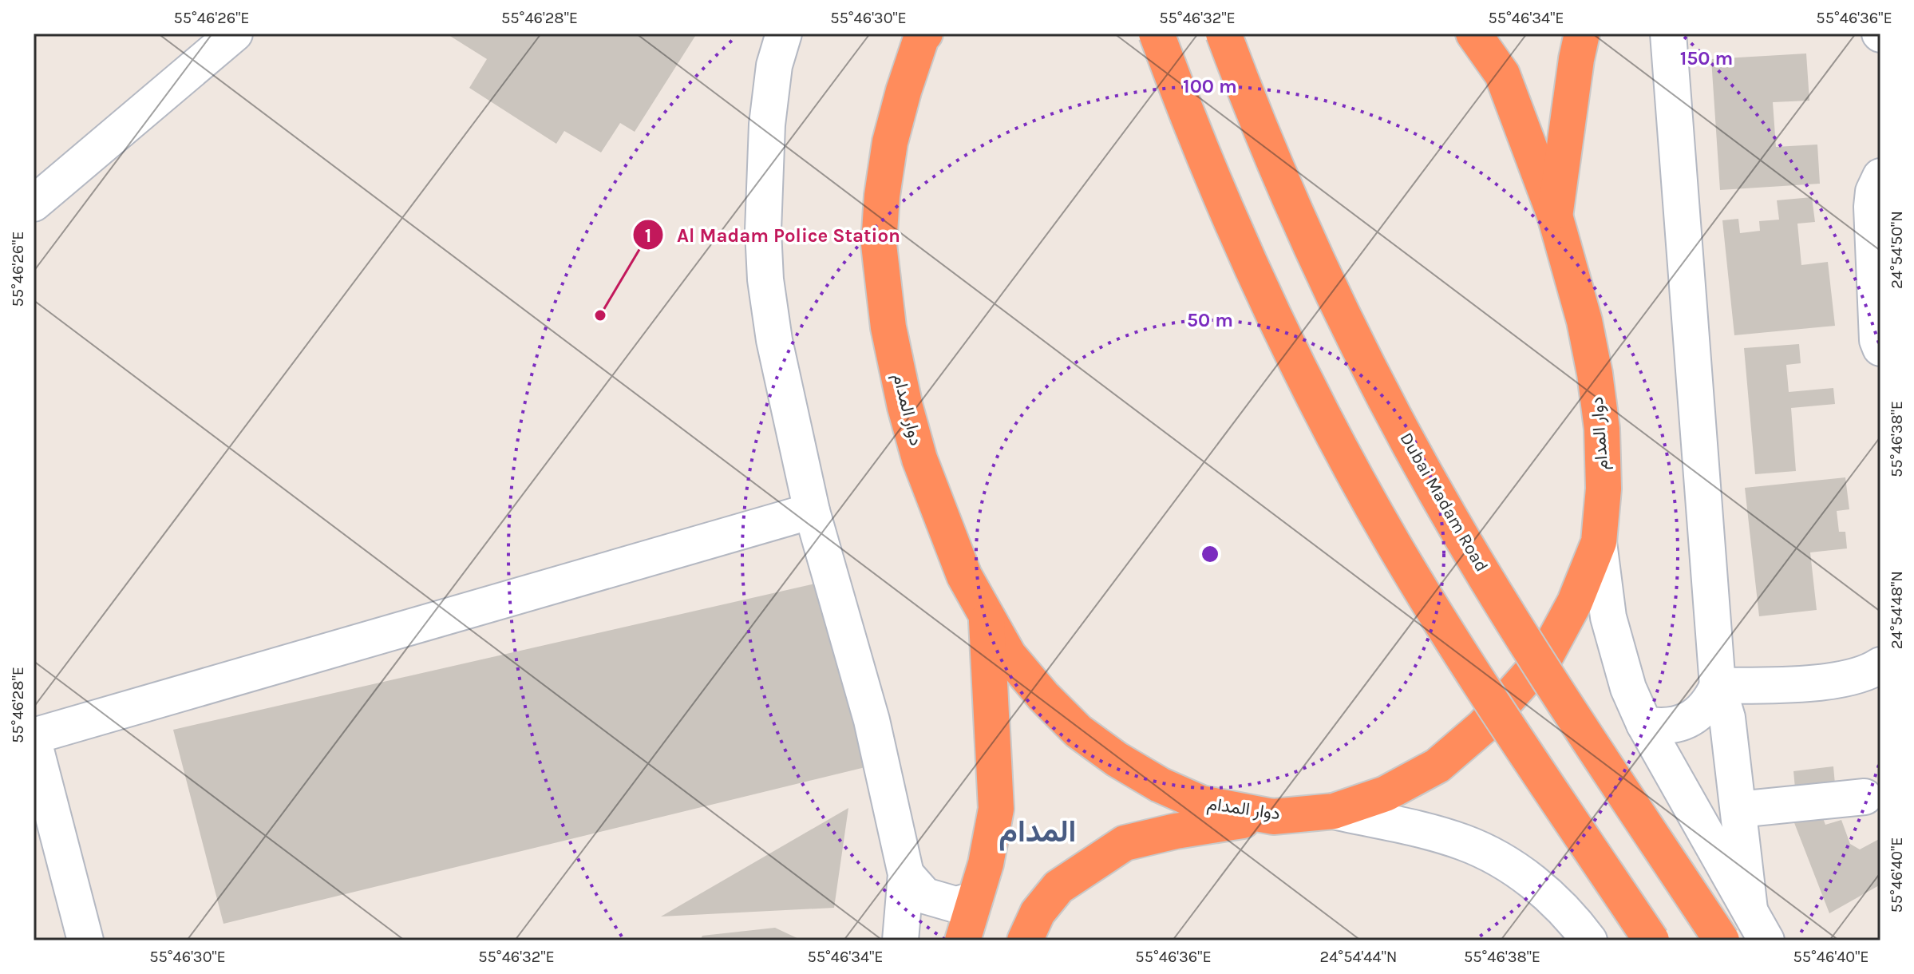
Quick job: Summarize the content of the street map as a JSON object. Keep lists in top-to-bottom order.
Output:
{
  "streets": {
    "highway": ["دوار المدام", "Dubai Madam Road"]
  },
  "districts": ["المدام"],
  "places": ["Al Madam Police Station"],
  "coordinates": [
    "55°46'26\"E",
    "55°46'28\"E",
    "55°46'30\"E",
    "55°46'32\"E",
    "55°46'34\"E",
    "55°46'36\"E",
    "24°54'50\"N",
    "55°46'38\"E",
    "24°54'48\"N",
    "55°46'40\"E",
    "24°54'44\"N"
  ],
  "rings": ["150 m", "100 m", "50 m"]
}
